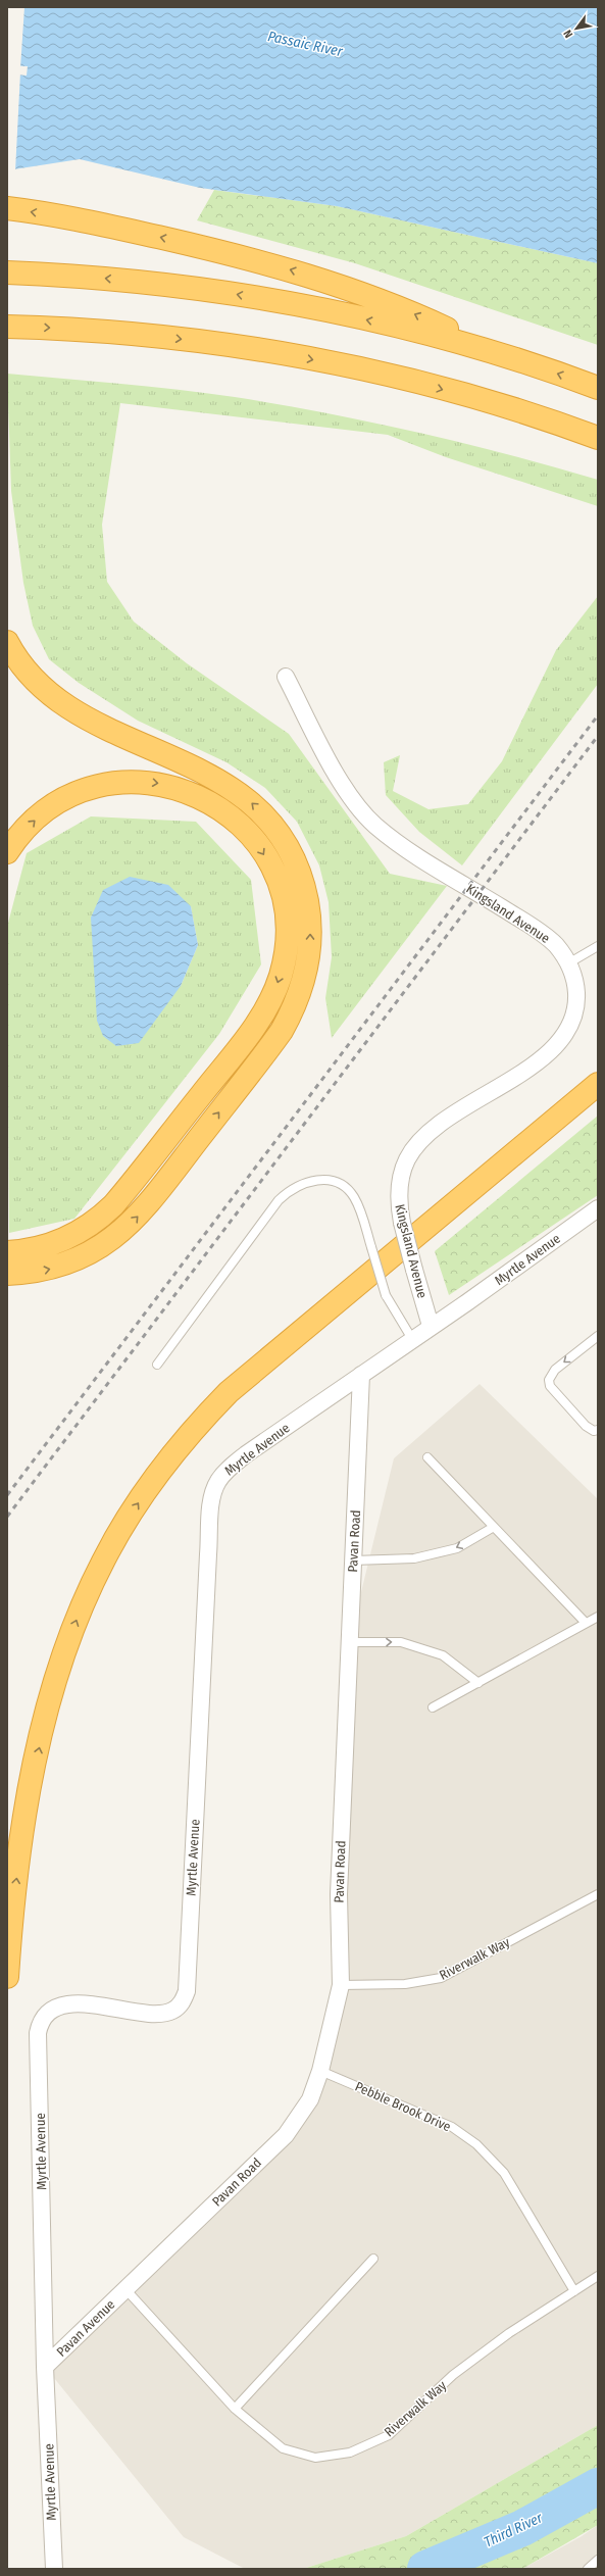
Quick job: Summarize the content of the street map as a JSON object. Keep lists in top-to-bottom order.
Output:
{
  "streets": {
    "street": [
      "Kingsland Avenue",
      "Myrtle Avenue",
      "Pavan Road",
      "Pavan Avenue"
    ],
    "lane": ["Riverwalk Way", "Pebble Brook Drive"]
  },
  "crossings": [
    ["Kingsland Avenue", "Myrtle Avenue"],
    ["Myrtle Avenue", "Pavan Road"],
    ["Myrtle Avenue", "Pavan Avenue"],
    ["Pavan Road", "Riverwalk Way"],
    ["Pavan Road", "Pebble Brook Drive"],
    ["Pavan Road", "Pavan Avenue"],
    ["Riverwalk Way", "Pebble Brook Drive"],
    ["Riverwalk Way", "Pavan Avenue"]
  ],
  "water": ["Passaic River", "Third River"],
  "north": "bottom left"
}
